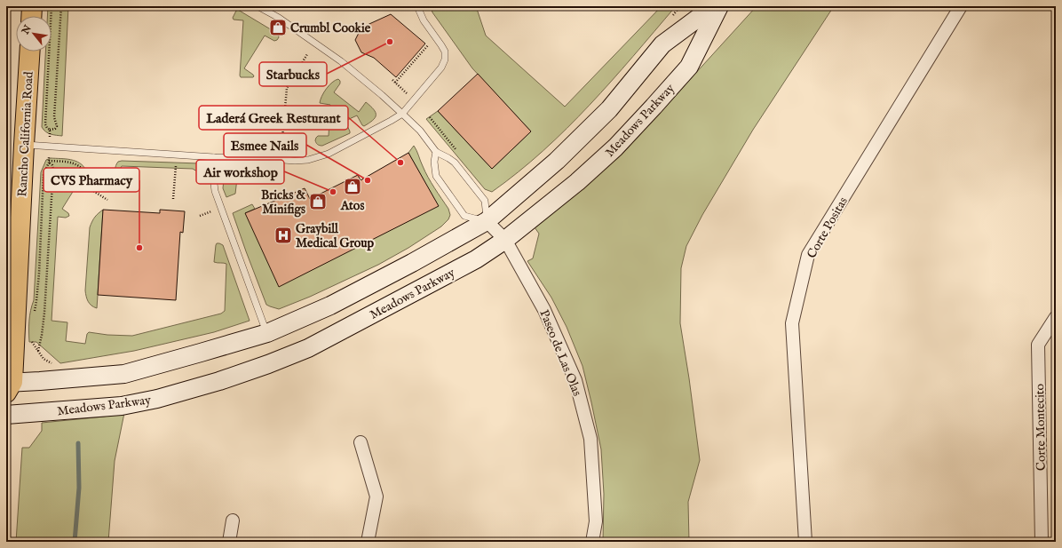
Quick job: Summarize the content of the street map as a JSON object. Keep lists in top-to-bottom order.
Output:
{
  "streets": {
    "main road": ["Meadows Parkway", "Rancho California Road"],
    "street": ["Corte Positas", "Paseo de Las Olas", "Corte Montecito"]
  },
  "crossings": [
    ["Meadows Parkway", "Paseo de Las Olas"]
  ],
  "places": {
    "shop": ["Crumbl Cookie", "Atos", "Bricks & Minifigs"],
    "other": [
      "Starbucks",
      "Laderá Greek Resturant",
      "Esmee Nails",
      "Air workshop",
      "CVS Pharmacy"
    ],
    "hospital": ["Graybill Medical Group"]
  },
  "north": "top left"
}
